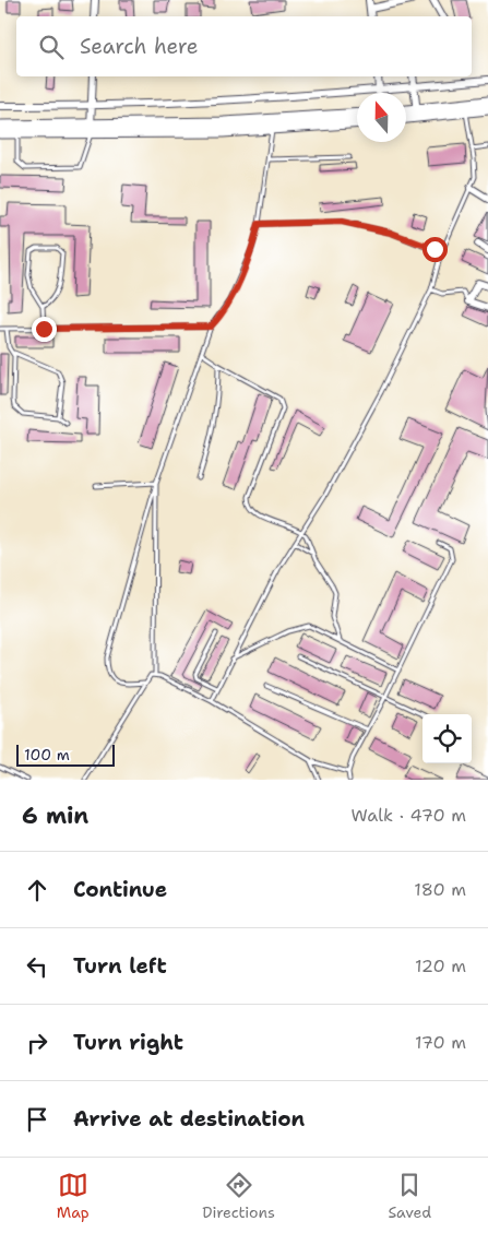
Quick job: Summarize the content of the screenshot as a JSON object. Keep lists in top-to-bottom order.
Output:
{
  "scale_bar": "100 m",
  "north": "top",
  "page": {
    "search": "Search here",
    "scale": "100 m",
    "heading": ["6 min", "Walk · 470 m"],
    "list": [
      ["Continue", "180 m"],
      ["Turn left", "120 m"],
      ["Turn right", "170 m"],
      "Arrive at destination"
    ],
    "nav": ["Map", "Directions", "Saved"]
  }
}
